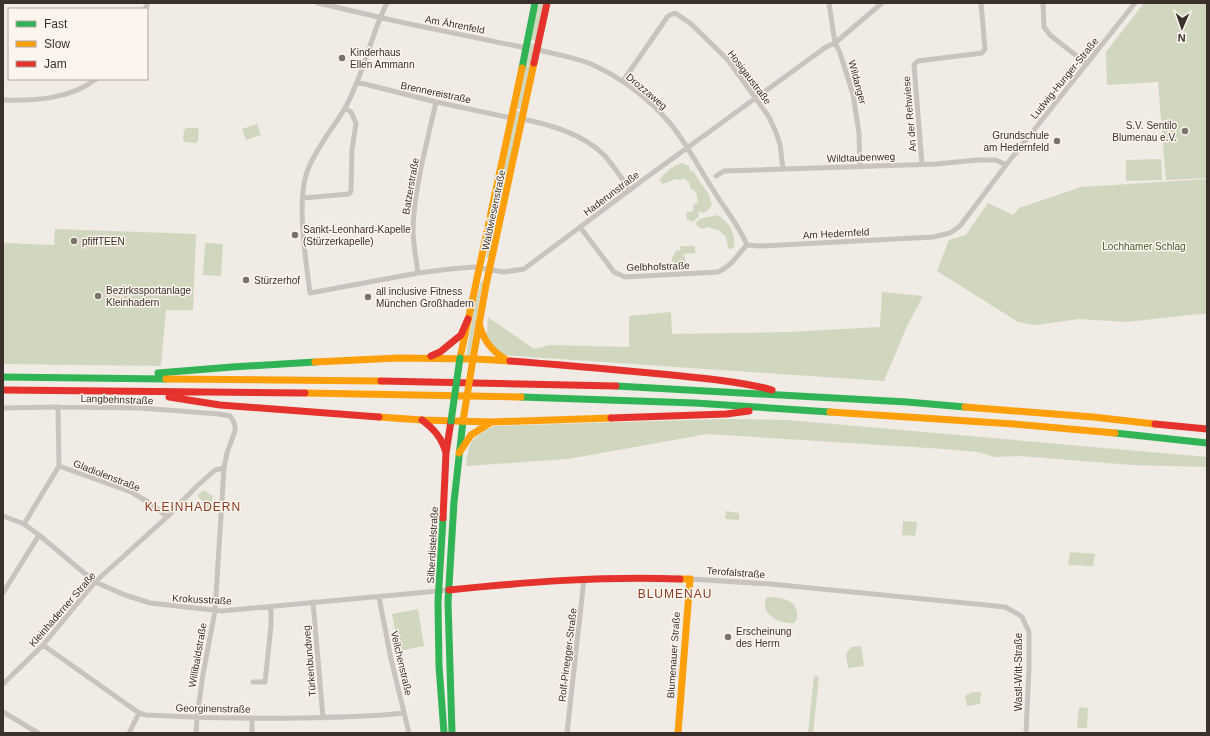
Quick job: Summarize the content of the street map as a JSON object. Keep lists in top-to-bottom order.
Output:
{
  "streets": {
    "main road": [
      "Waldwiesenstraße",
      "Silberdistelstraße",
      "Terofalstraße",
      "Blumenauer Straße"
    ],
    "street": [
      "Am Ährenfeld",
      "Hosigaustraße",
      "Ludwig-Hunger-Straße",
      "Wildanger",
      "Drozzaweg",
      "Brennereistraße",
      "An der Rehwiese",
      "Wildtaubenweg",
      "Batzerstraße",
      "Haderunstraße",
      "Am Hedernfeld",
      "Gelbhofstraße",
      "Langbehnstraße",
      "Gladiolenstraße",
      "Krokusstraße",
      "Kleinhaderner Straße",
      "Willibaldstraße",
      "Rolf-Pinegger-Straße",
      "Türkenbundweg",
      "Veilchenstraße",
      "Wastl-Witt-Straße",
      "Georginenstraße"
    ]
  },
  "crossings": [
    ["Am Ährenfeld", "Waldwiesenstraße"],
    ["Hosigaustraße", "Drozzaweg"],
    ["Hosigaustraße", "Wildtaubenweg"],
    ["Hosigaustraße", "Haderunstraße"],
    ["Ludwig-Hunger-Straße", "Wildtaubenweg"],
    ["Ludwig-Hunger-Straße", "Am Hedernfeld"],
    ["Wildanger", "Wildtaubenweg"],
    ["Wildanger", "Haderunstraße"],
    ["Drozzaweg", "Haderunstraße"],
    ["Drozzaweg", "Waldwiesenstraße"],
    ["Brennereistraße", "Batzerstraße"],
    ["Brennereistraße", "Waldwiesenstraße"],
    ["An der Rehwiese", "Wildtaubenweg"],
    ["Wildtaubenweg", "Am Hedernfeld"],
    ["Batzerstraße", "Haderunstraße"],
    ["Haderunstraße", "Waldwiesenstraße"],
    ["Haderunstraße", "Gelbhofstraße"],
    ["Waldwiesenstraße", "Silberdistelstraße"],
    ["Am Hedernfeld", "Gelbhofstraße"],
    ["Langbehnstraße", "Willibaldstraße"],
    ["Gladiolenstraße", "Kleinhaderner Straße"],
    ["Silberdistelstraße", "Terofalstraße"],
    ["Silberdistelstraße", "Krokusstraße"],
    ["Terofalstraße", "Krokusstraße"],
    ["Terofalstraße", "Rolf-Pinegger-Straße"],
    ["Terofalstraße", "Blumenauer Straße"],
    ["Terofalstraße", "Wastl-Witt-Straße"],
    ["Krokusstraße", "Kleinhaderner Straße"],
    ["Krokusstraße", "Willibaldstraße"],
    ["Krokusstraße", "Türkenbundweg"],
    ["Krokusstraße", "Veilchenstraße"],
    ["Kleinhaderner Straße", "Willibaldstraße"],
    ["Kleinhaderner Straße", "Georginenstraße"],
    ["Willibaldstraße", "Georginenstraße"],
    ["Türkenbundweg", "Georginenstraße"],
    ["Veilchenstraße", "Georginenstraße"]
  ],
  "districts": ["KLEINHADERN", "BLUMENAU"],
  "parks": ["Lochhamer Schlag"],
  "places": [
    "Kinderhaus Ellen Ammann",
    "S.V. Sentilo Blumenau e.V.",
    "Grundschule am Hedernfeld",
    "Sankt-Leonhard-Kapelle (Stürzerkapelle)",
    "pfiffTEEN",
    "Stürzerhof",
    "Bezirkssportanlage Kleinhadern",
    "all inclusive Fitness München Großhadern",
    "Erscheinung des Herrn"
  ],
  "legend": ["Fast", "Slow", "Jam"],
  "north": "bottom"
}
